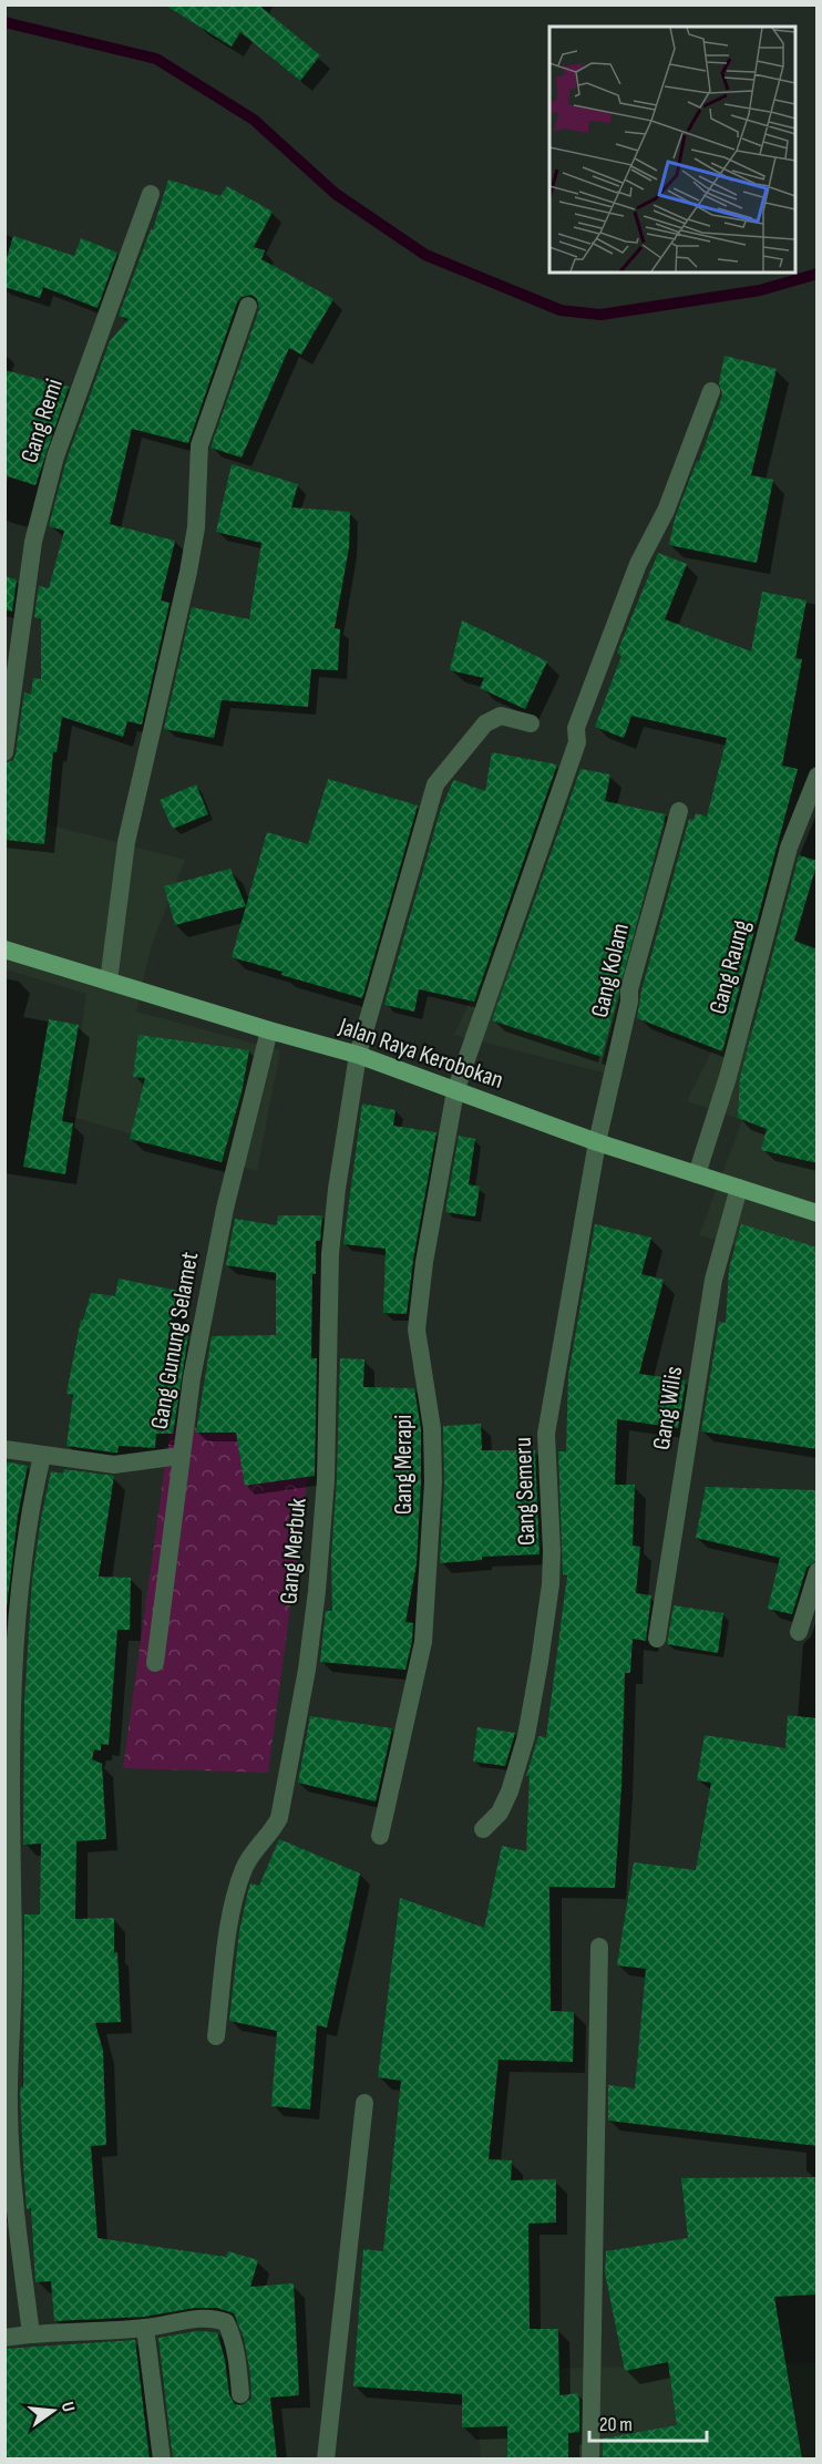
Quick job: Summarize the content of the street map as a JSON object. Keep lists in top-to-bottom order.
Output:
{
  "streets": {
    "main road": ["Jalan Raya Kerobokan"],
    "street": [
      "Gang Remi",
      "Gang Raung",
      "Gang Kolam",
      "Gang Gunung Selamet",
      "Gang Wilis",
      "Gang Merapi",
      "Gang Semeru",
      "Gang Merbuk"
    ]
  },
  "crossings": [
    ["Gang Raung", "Jalan Raya Kerobokan"],
    ["Gang Kolam", "Jalan Raya Kerobokan"],
    ["Gang Kolam", "Gang Semeru"],
    ["Jalan Raya Kerobokan", "Gang Gunung Selamet"],
    ["Jalan Raya Kerobokan", "Gang Wilis"],
    ["Jalan Raya Kerobokan", "Gang Merapi"],
    ["Jalan Raya Kerobokan", "Gang Semeru"],
    ["Jalan Raya Kerobokan", "Gang Merbuk"]
  ],
  "scale_bar": "20 m",
  "north": "right"
}
